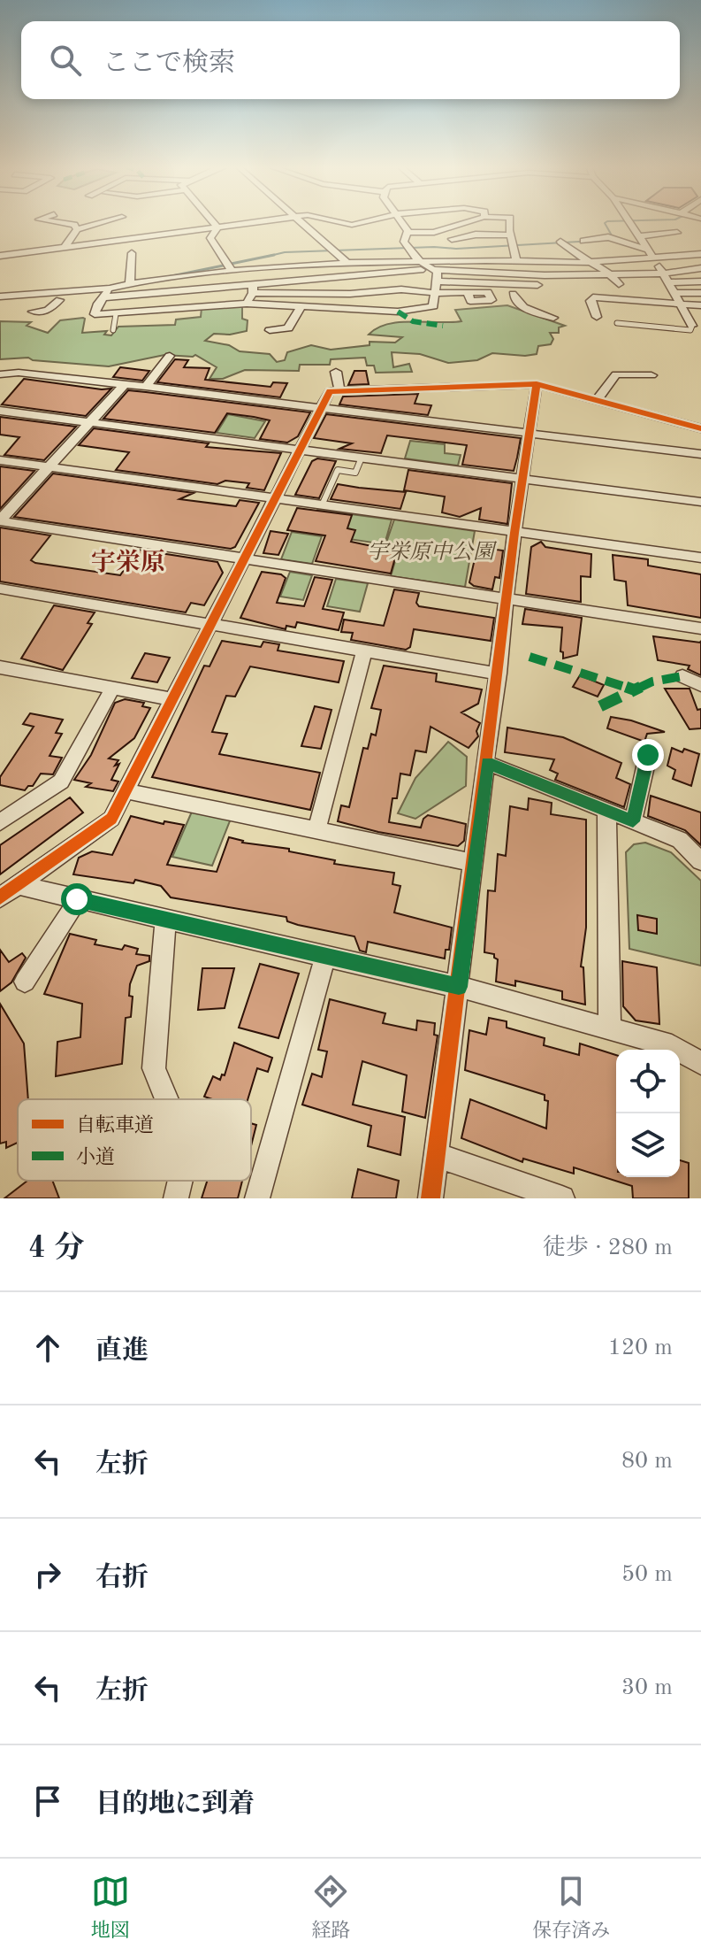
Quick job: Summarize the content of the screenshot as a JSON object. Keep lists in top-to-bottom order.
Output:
{
  "districts": ["宇栄原"],
  "parks": ["宇栄原中公園"],
  "legend": ["自転車道", "小道"],
  "page": {
    "search": "ここで検索",
    "heading": ["4 分", "徒歩 · 280 m"],
    "list": [
      ["直進", "120 m"],
      ["左折", "80 m"],
      ["右折", "50 m"],
      ["左折", "30 m"],
      "目的地に到着"
    ],
    "nav": ["地図", "経路", "保存済み"]
  }
}
